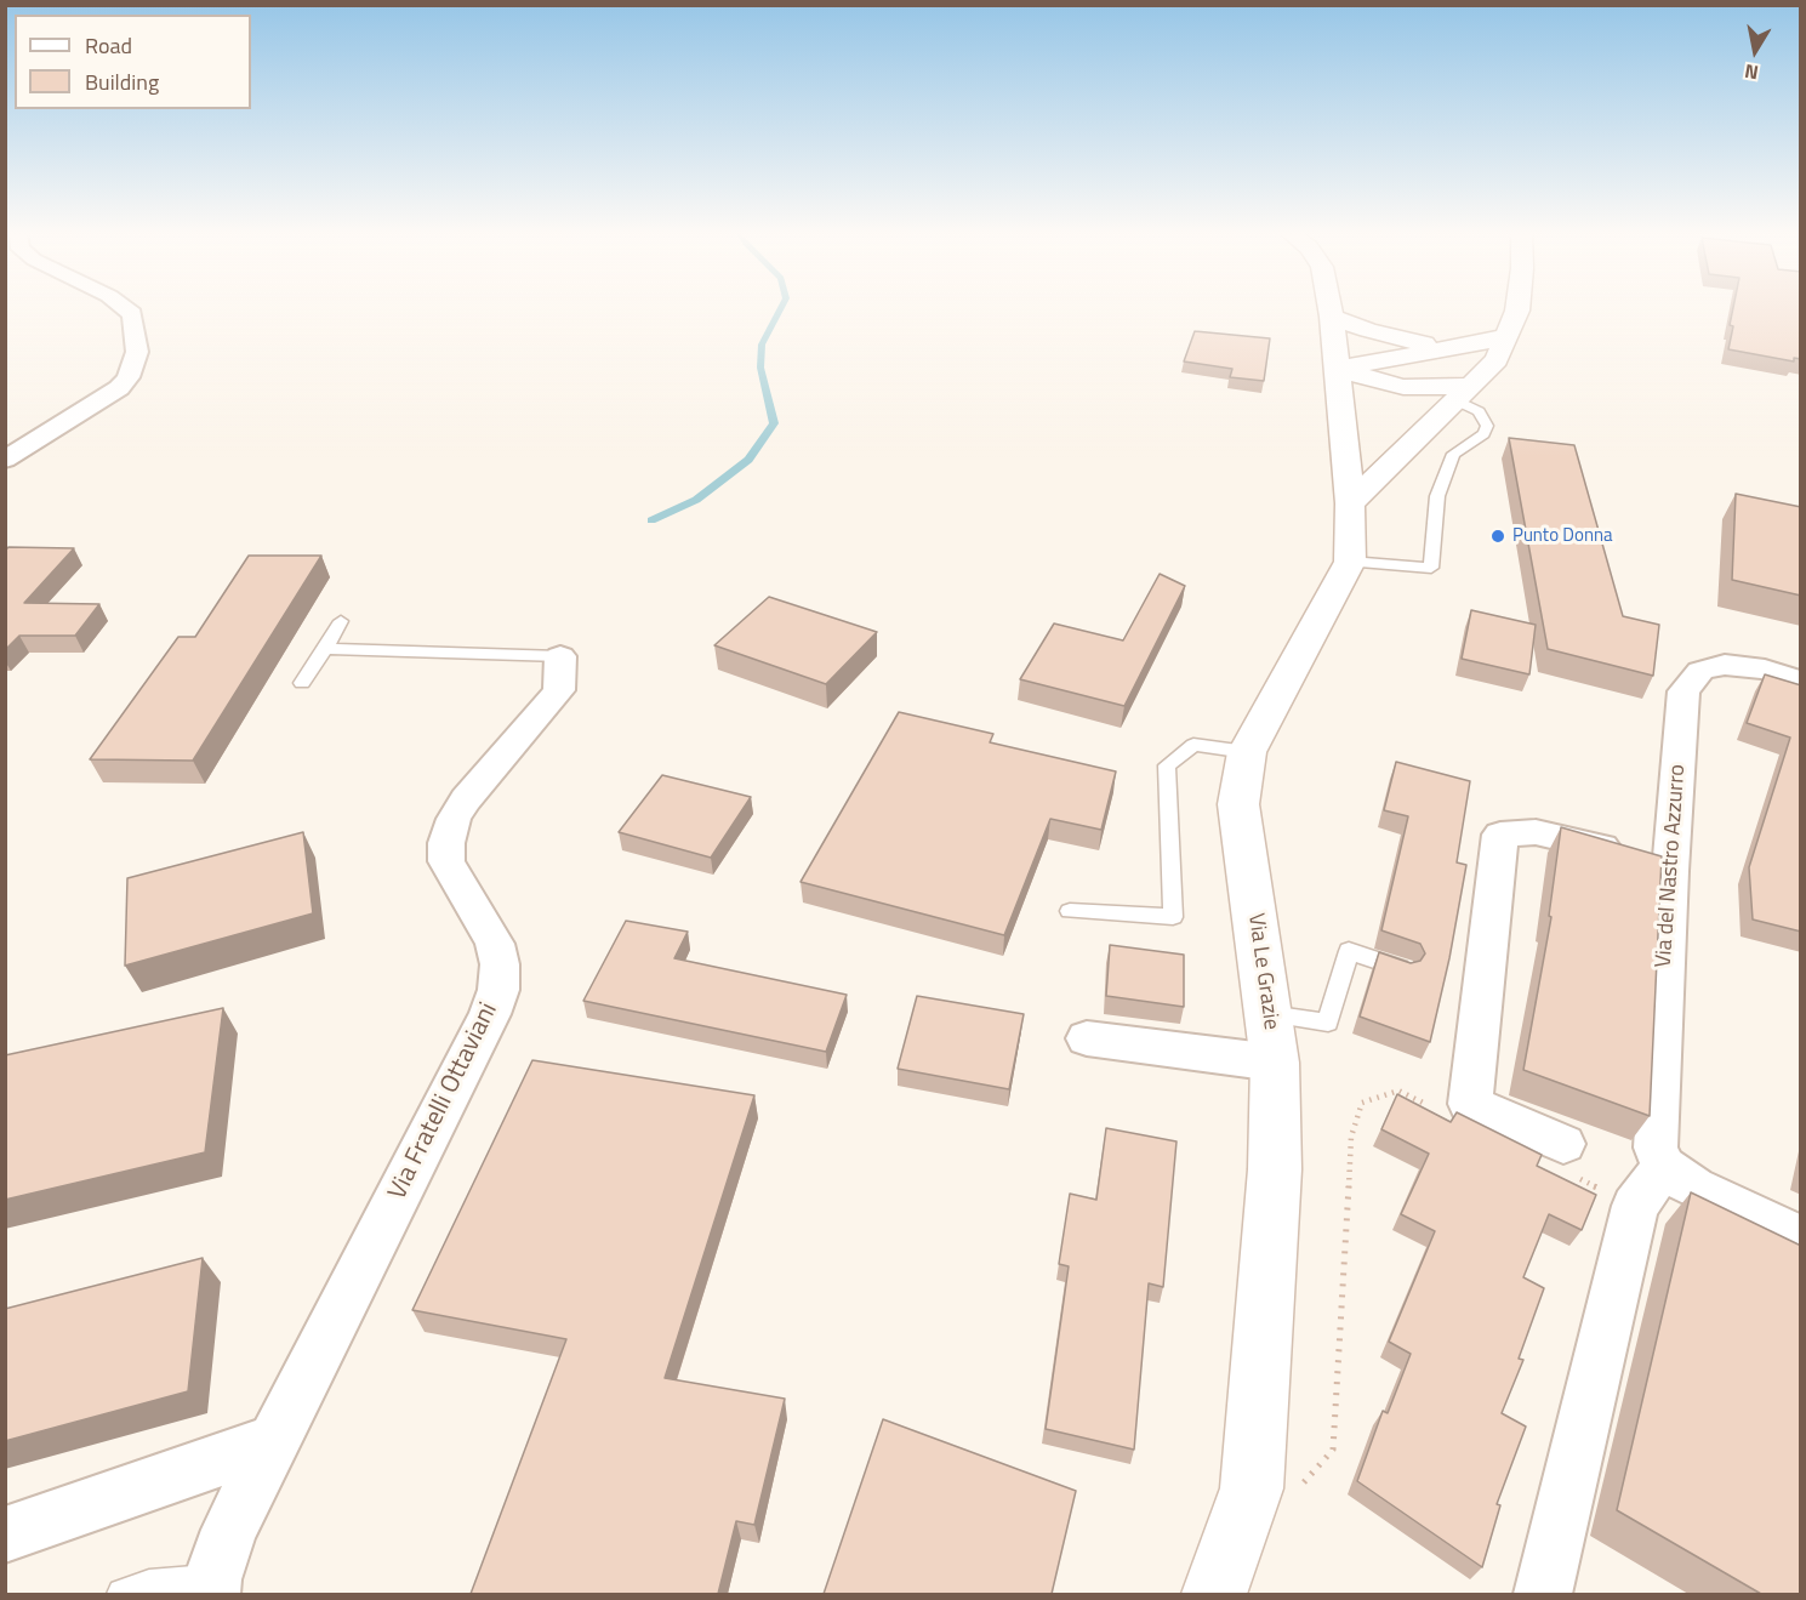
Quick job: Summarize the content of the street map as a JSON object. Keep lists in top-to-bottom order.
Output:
{
  "streets": {
    "main road": ["Via Le Grazie"],
    "street": ["Via del Nastro Azzurro", "Via Fratelli Ottaviani"]
  },
  "places": ["Punto Donna"],
  "legend": ["Road", "Building"],
  "north": "bottom"
}
